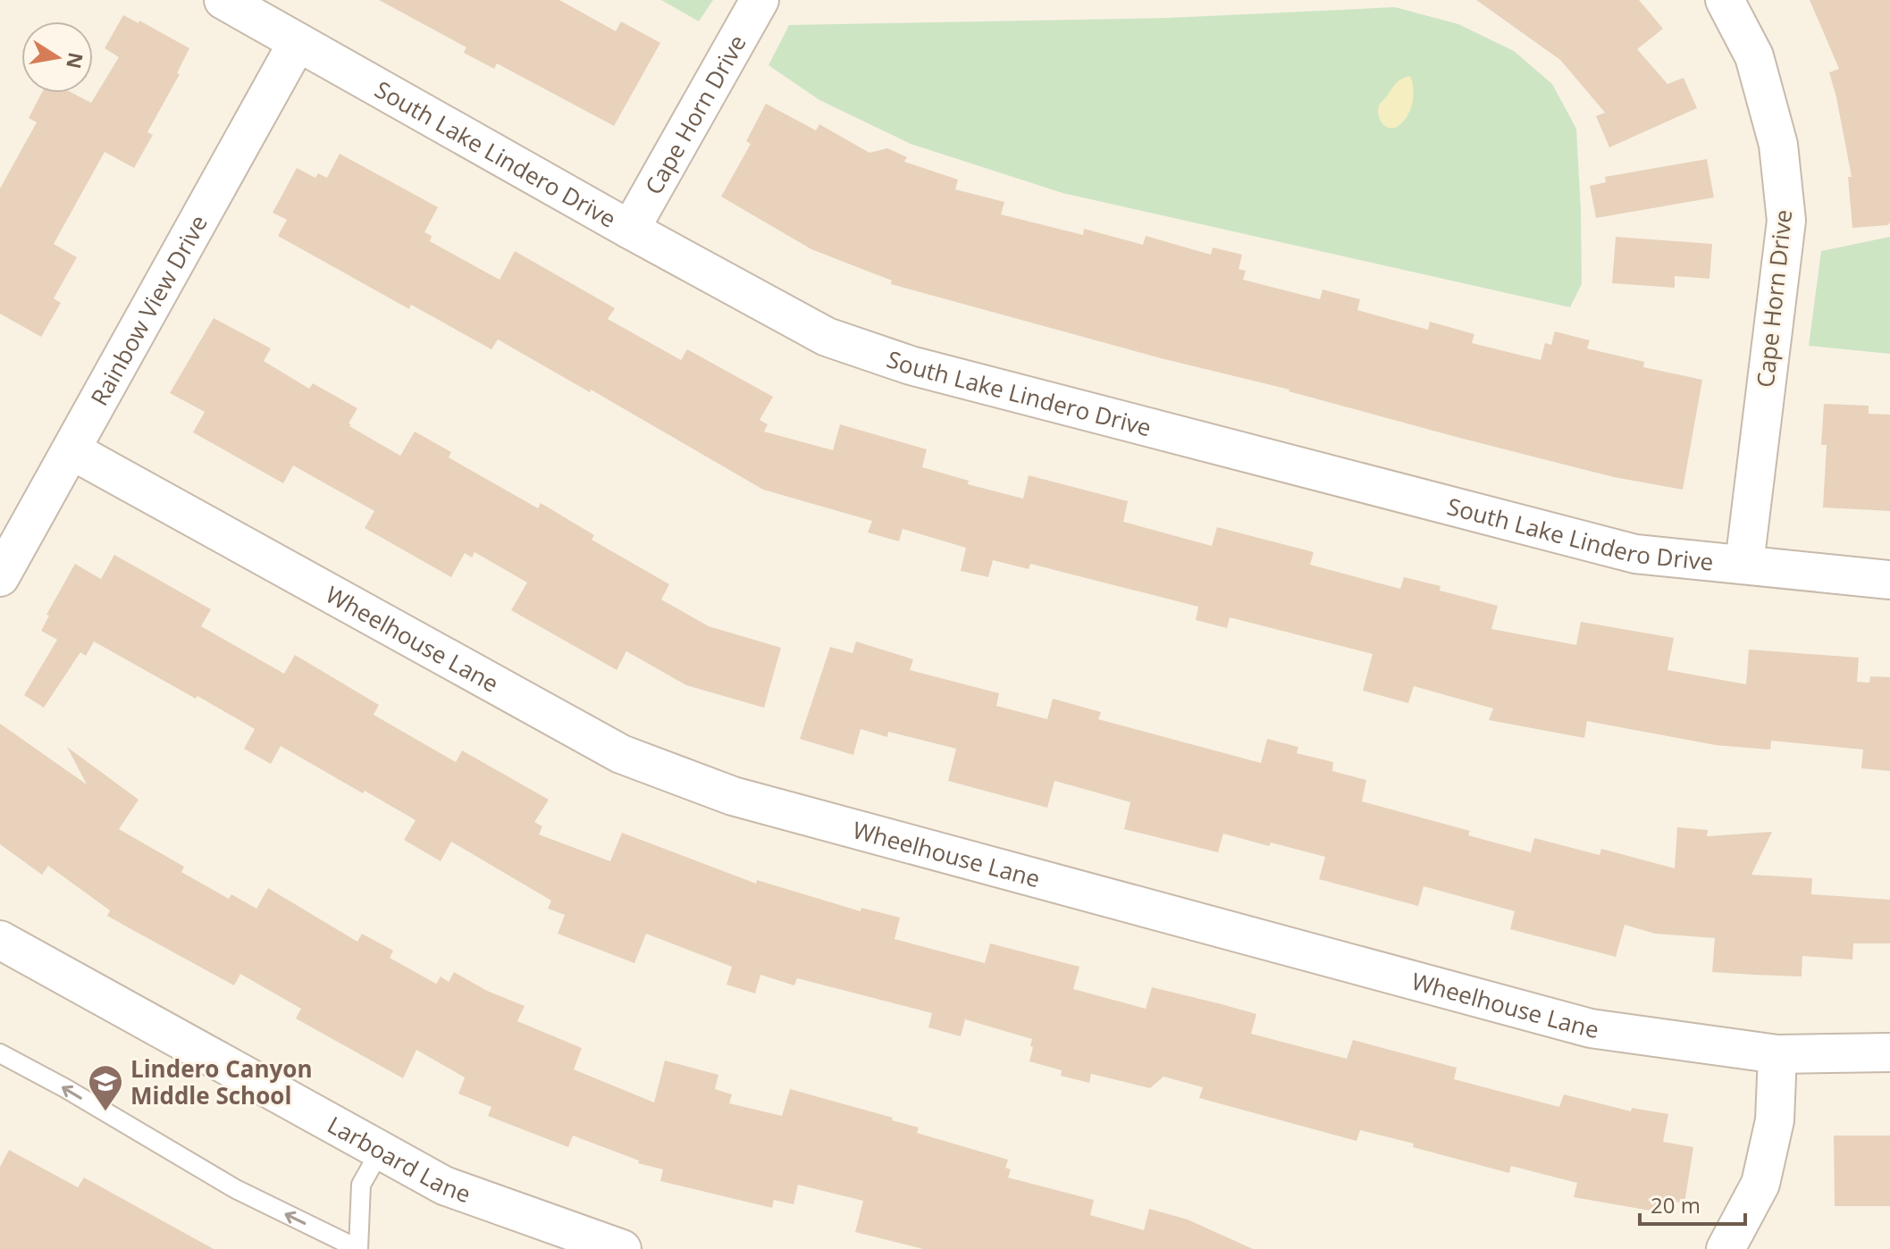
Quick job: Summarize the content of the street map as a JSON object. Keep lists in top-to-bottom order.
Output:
{
  "streets": {
    "street": [
      "Cape Horn Drive",
      "South Lake Lindero Drive",
      "Rainbow View Drive",
      "Wheelhouse Lane",
      "Larboard Lane"
    ]
  },
  "crossings": [
    ["Cape Horn Drive", "South Lake Lindero Drive"],
    ["South Lake Lindero Drive", "Rainbow View Drive"],
    ["Rainbow View Drive", "Wheelhouse Lane"]
  ],
  "places": {
    "school or university": ["Lindero Canyon Middle School"]
  },
  "scale_bar": "20 m",
  "north": "right"
}
